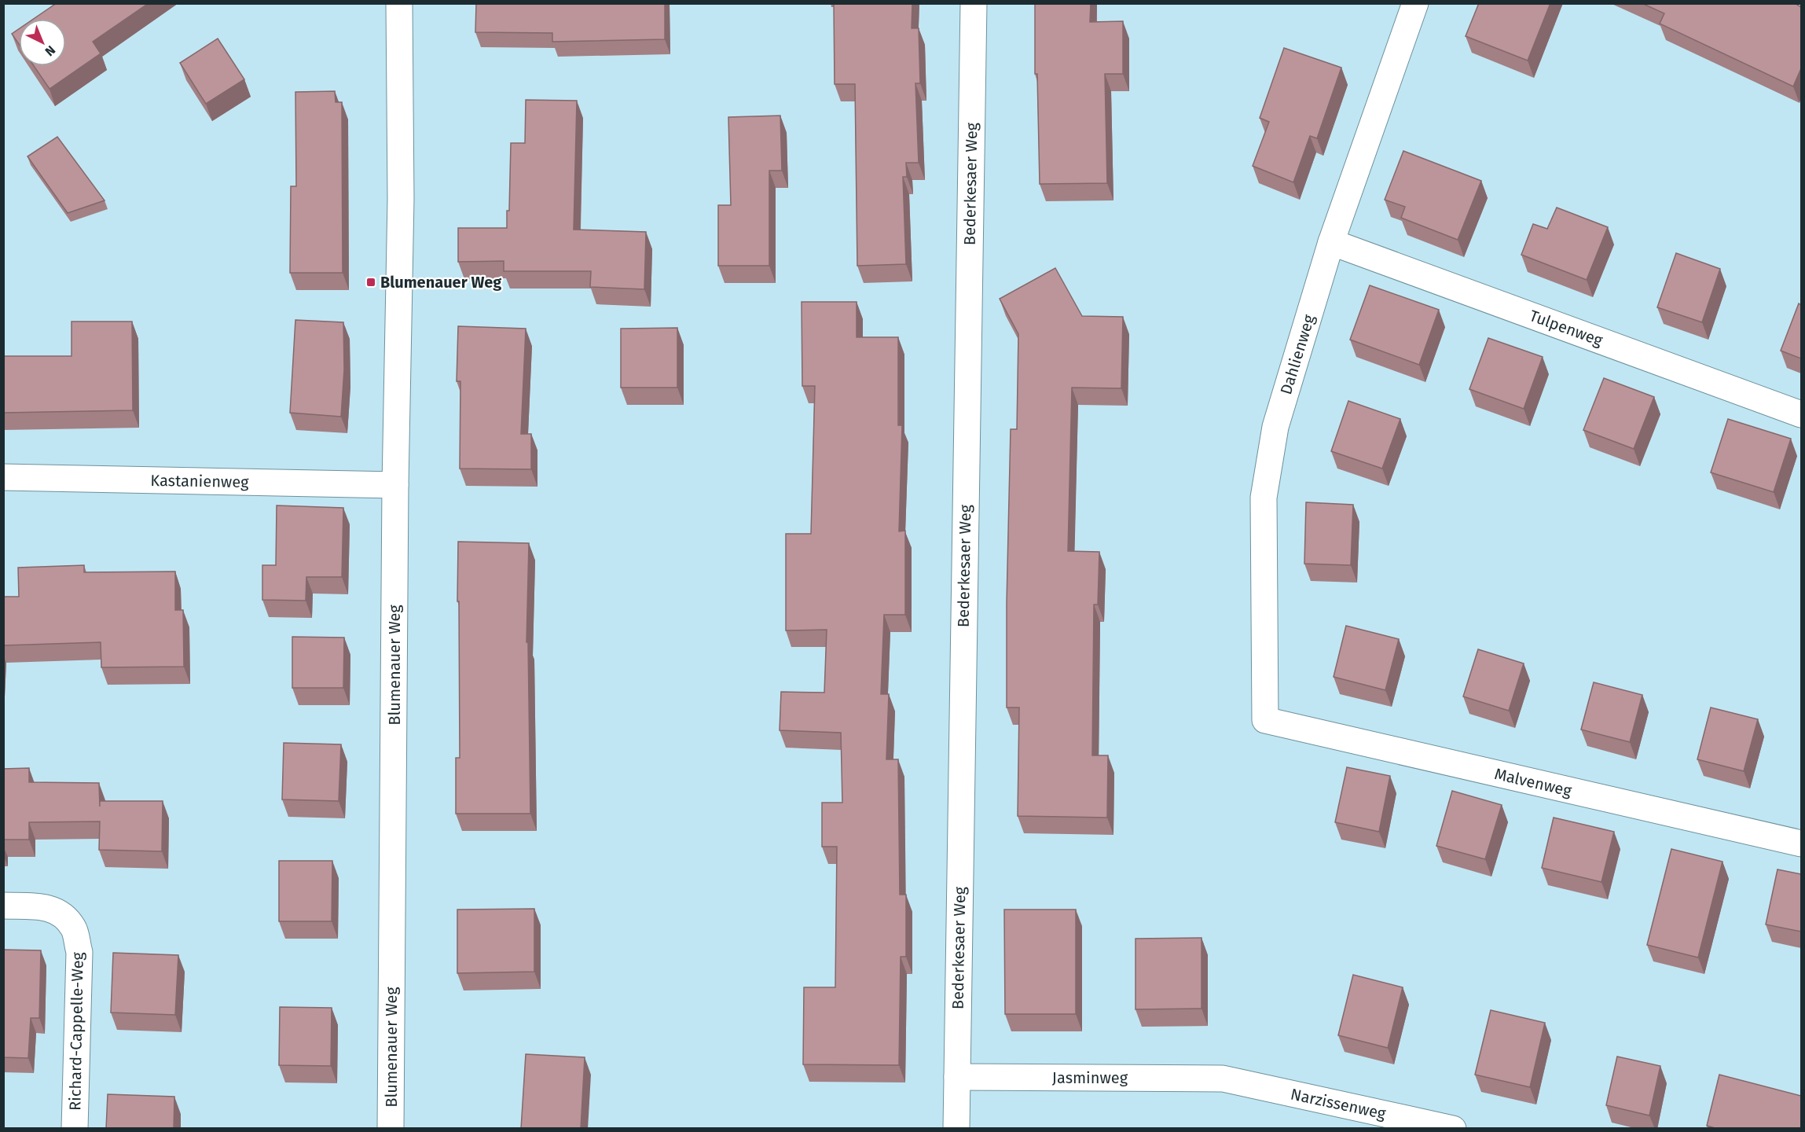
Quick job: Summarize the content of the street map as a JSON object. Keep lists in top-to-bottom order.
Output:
{
  "streets": {
    "street": [
      "Bederkesaer Weg",
      "Tulpenweg",
      "Dahlienweg",
      "Kastanienweg",
      "Blumenauer Weg",
      "Malvenweg",
      "Richard-Cappelle-Weg",
      "Jasminweg",
      "Narzissenweg"
    ]
  },
  "crossings": [
    ["Bederkesaer Weg", "Jasminweg"],
    ["Tulpenweg", "Dahlienweg"],
    ["Dahlienweg", "Malvenweg"],
    ["Kastanienweg", "Blumenauer Weg"],
    ["Jasminweg", "Narzissenweg"]
  ],
  "places": {
    "transit": ["Blumenauer Weg"]
  },
  "north": "bottom right"
}
